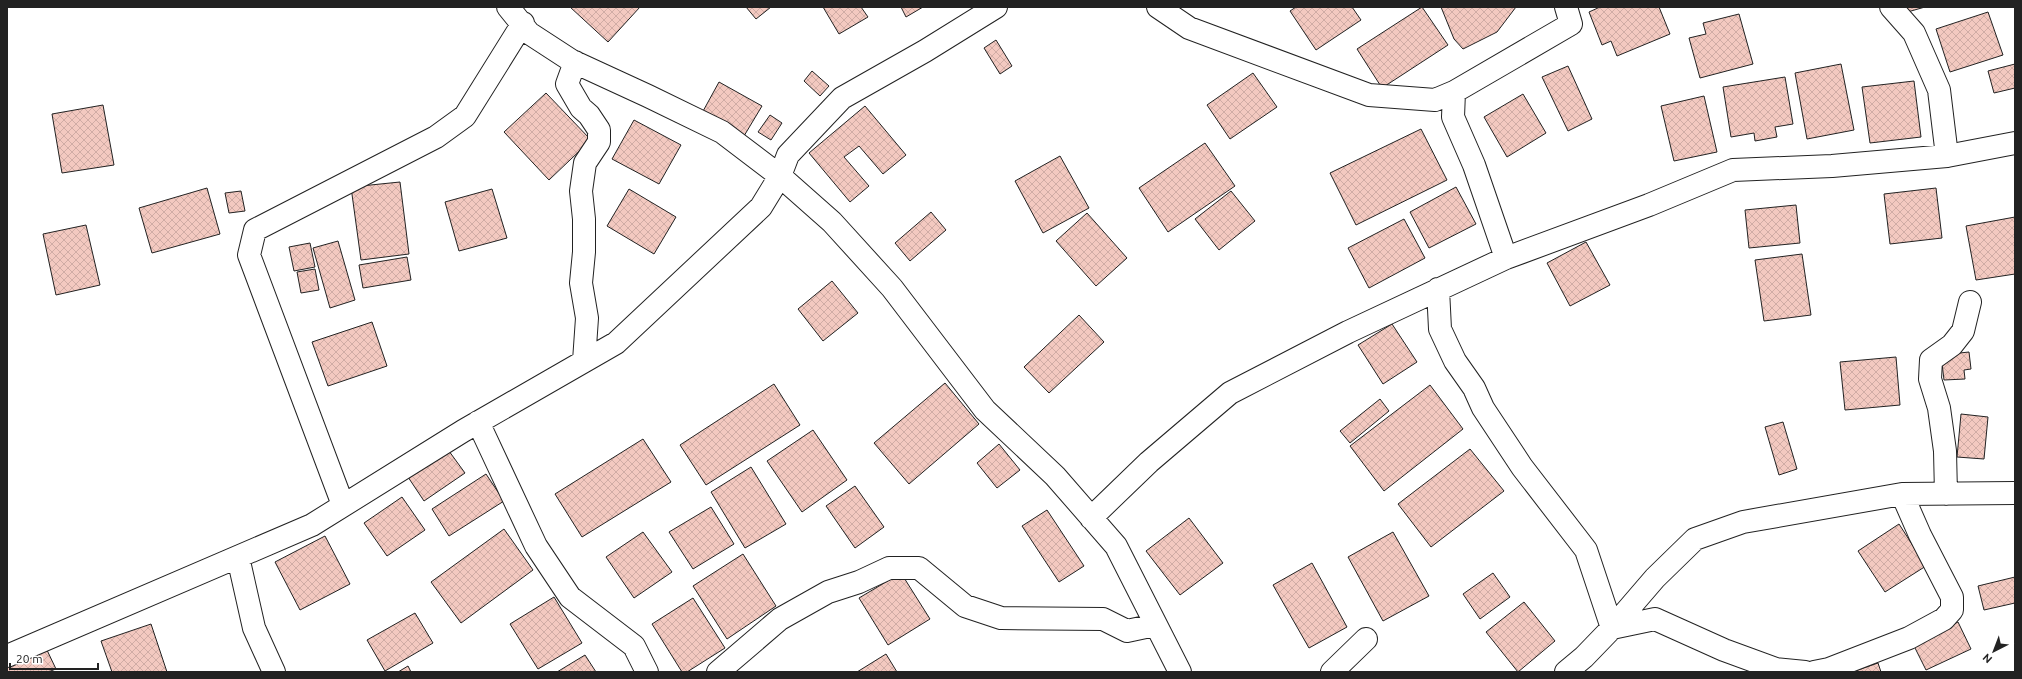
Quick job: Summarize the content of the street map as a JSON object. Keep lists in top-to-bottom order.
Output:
{
  "scale_bar": "20 m",
  "north": "bottom left"
}
